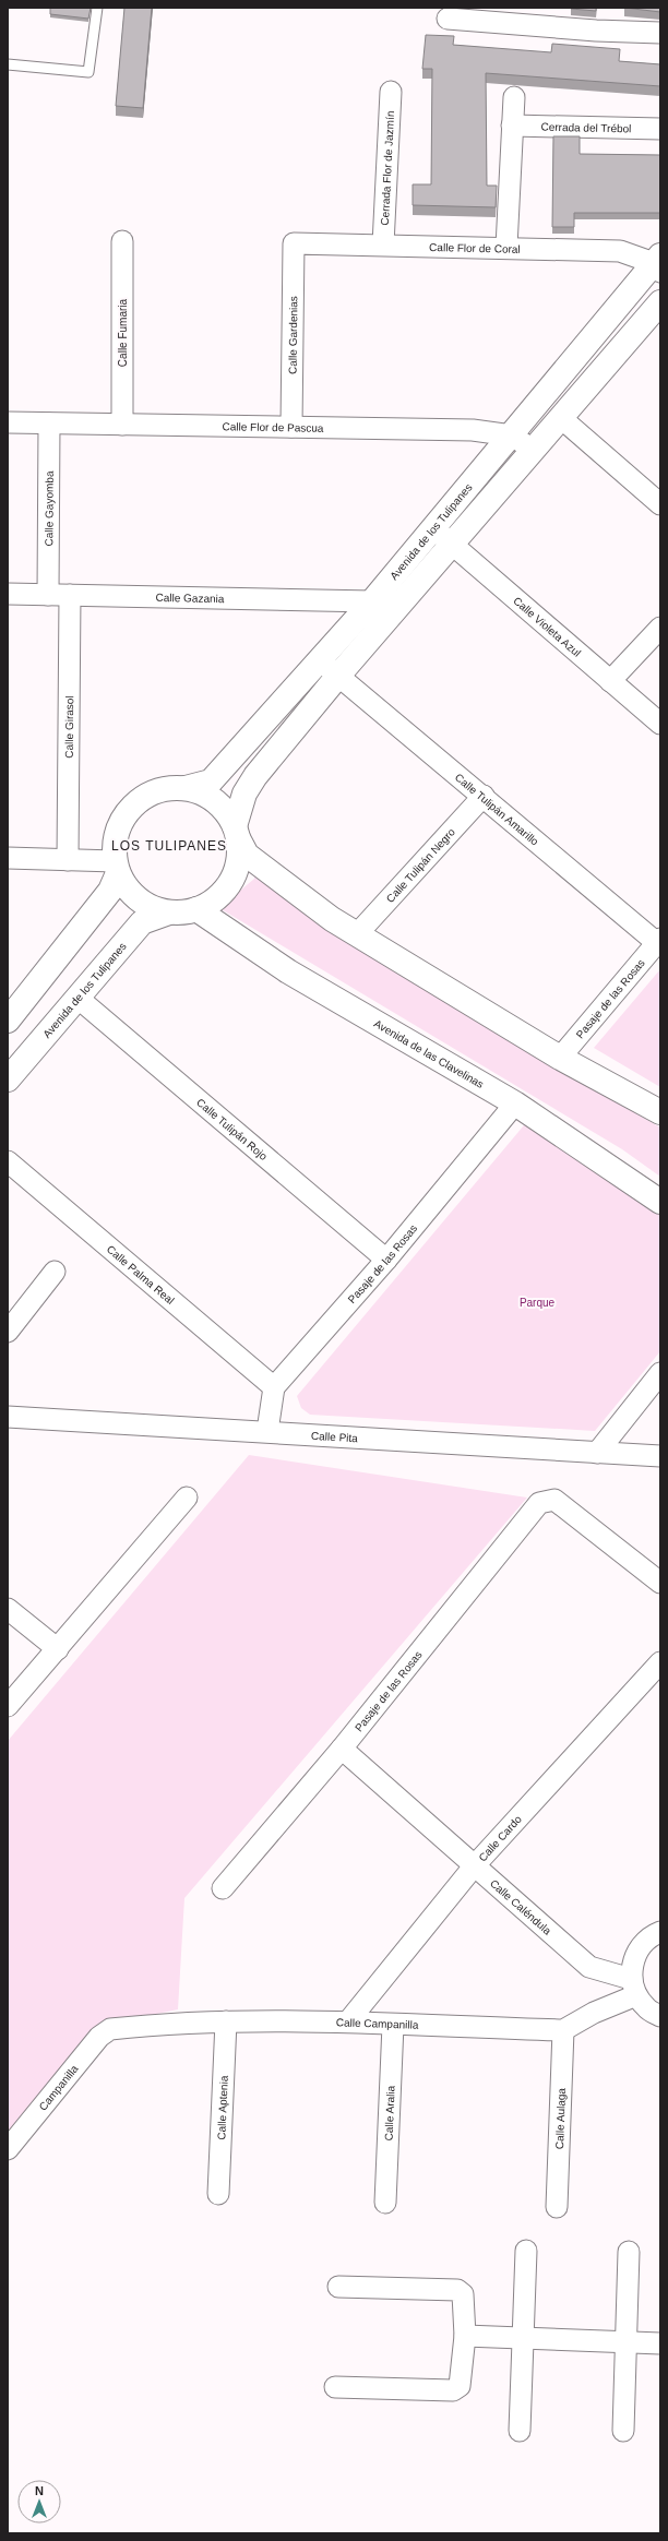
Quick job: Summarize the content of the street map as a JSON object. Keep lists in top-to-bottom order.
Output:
{
  "streets": {
    "street": [
      "Cerrada del Trébol",
      "Cerrada Flor de Jazmín",
      "Calle Flor de Coral",
      "Calle Fumaria",
      "Calle Gardenias",
      "Calle Flor de Pascua",
      "Calle Gayomba",
      "Avenida de los Tulipanes",
      "Calle Gazania",
      "Calle Violeta Azul",
      "Calle Girasol",
      "Calle Tulipán Amarillo",
      "Calle Tulipán Negro",
      "Pasaje de las Rosas",
      "Avenida de las Clavelinas",
      "Calle Tulipán Rojo",
      "Calle Palma Real",
      "Calle Pita",
      "Calle Cardo",
      "Calle Caléndula",
      "Calle Campanilla",
      "Campanilla",
      "Calle Aptenia",
      "Calle Aralia",
      "Calle Aulaga"
    ]
  },
  "crossings": [
    ["Cerrada Flor de Jazmín", "Calle Flor de Coral"],
    ["Calle Flor de Coral", "Calle Gardenias"],
    ["Calle Flor de Coral", "Avenida de los Tulipanes"],
    ["Calle Fumaria", "Calle Flor de Pascua"],
    ["Calle Gardenias", "Calle Flor de Pascua"],
    ["Calle Flor de Pascua", "Calle Gayomba"],
    ["Calle Flor de Pascua", "Avenida de los Tulipanes"],
    ["Calle Gayomba", "Calle Gazania"],
    ["Avenida de los Tulipanes", "Calle Gazania"],
    ["Avenida de los Tulipanes", "Calle Violeta Azul"],
    ["Avenida de los Tulipanes", "Calle Tulipán Amarillo"],
    ["Avenida de los Tulipanes", "Avenida de las Clavelinas"],
    ["Avenida de los Tulipanes", "Calle Tulipán Rojo"],
    ["Calle Gazania", "Calle Girasol"],
    ["Calle Tulipán Amarillo", "Calle Tulipán Negro"],
    ["Calle Tulipán Amarillo", "Pasaje de las Rosas"],
    ["Pasaje de las Rosas", "Avenida de las Clavelinas"],
    ["Pasaje de las Rosas", "Calle Tulipán Rojo"],
    ["Pasaje de las Rosas", "Calle Palma Real"],
    ["Pasaje de las Rosas", "Calle Caléndula"],
    ["Calle Cardo", "Calle Caléndula"],
    ["Calle Cardo", "Calle Campanilla"],
    ["Calle Campanilla", "Campanilla"],
    ["Calle Campanilla", "Calle Aptenia"],
    ["Calle Campanilla", "Calle Aralia"],
    ["Calle Campanilla", "Calle Aulaga"]
  ],
  "districts": ["LOS TULIPANES"],
  "parks": ["Parque"],
  "north": "top"
}
